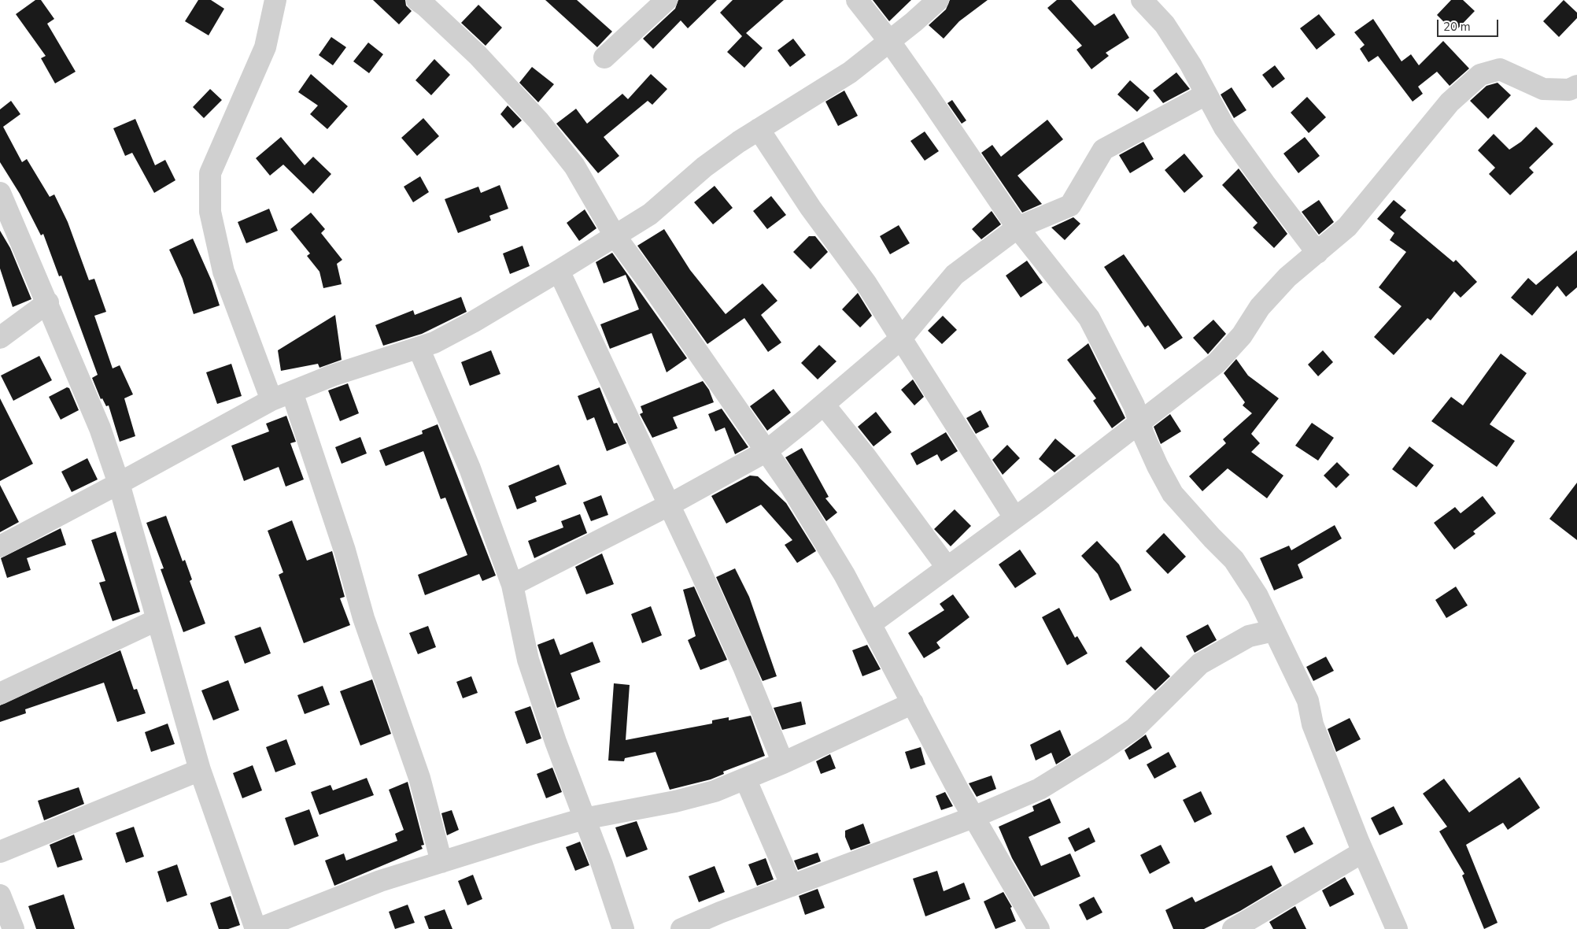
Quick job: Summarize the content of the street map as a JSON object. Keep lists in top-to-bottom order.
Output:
{
  "scale_bar": "20 m"
}
